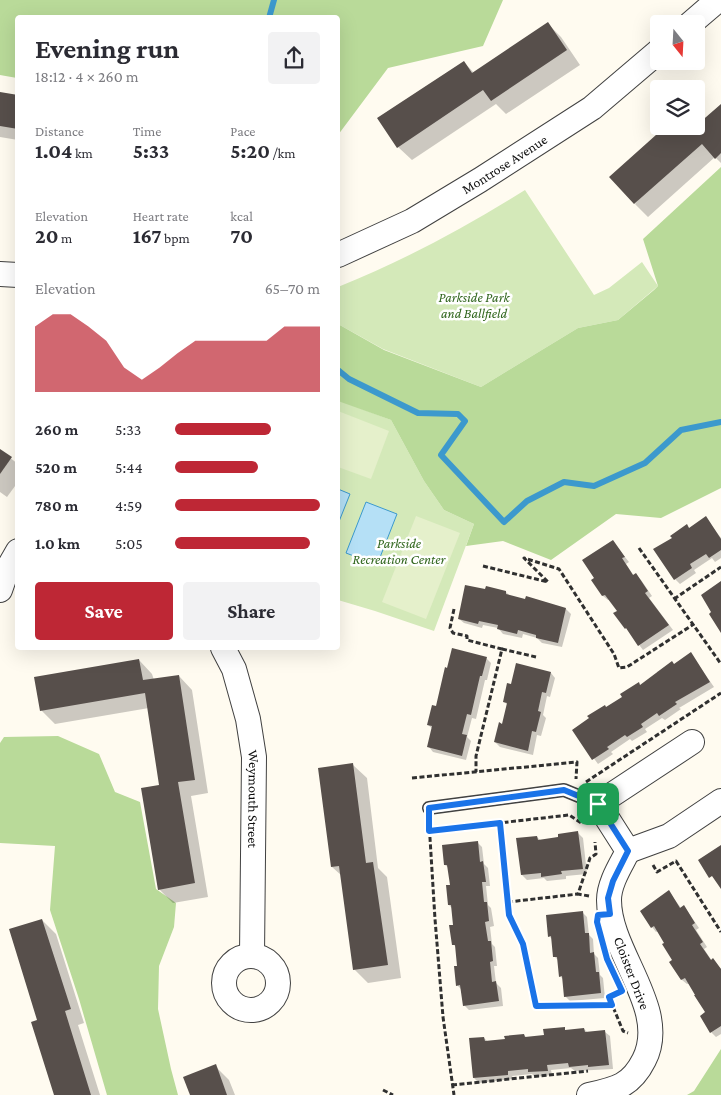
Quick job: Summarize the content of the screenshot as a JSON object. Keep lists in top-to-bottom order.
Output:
{
  "streets": {
    "street": ["Montrose Avenue", "Weymouth Street", "Cloister Drive"]
  },
  "parks": ["Parkside Park and Ballfield", "Parkside Recreation Center"],
  "north": "bottom",
  "page": {
    "heading": ["Evening run", "18:12 · 4 × 260 m"],
    "stats": [
      ["Distance", "1.04 km"],
      ["Time", "5:33"],
      ["Pace", "5:20 /km"],
      ["Elevation", "20 m"],
      ["Heart rate", "167 bpm"],
      ["kcal", "70"]
    ],
    "chart": ["Elevation", "65–70 m"],
    "list": [
      {
        "name": "260 m",
        "note": "5:33"
      },
      {
        "name": "520 m",
        "note": "5:44"
      },
      {
        "name": "780 m",
        "note": "4:59"
      },
      {
        "name": "1.0 km",
        "note": "5:05"
      }
    ],
    "buttons": ["Save", "Share"]
  }
}
